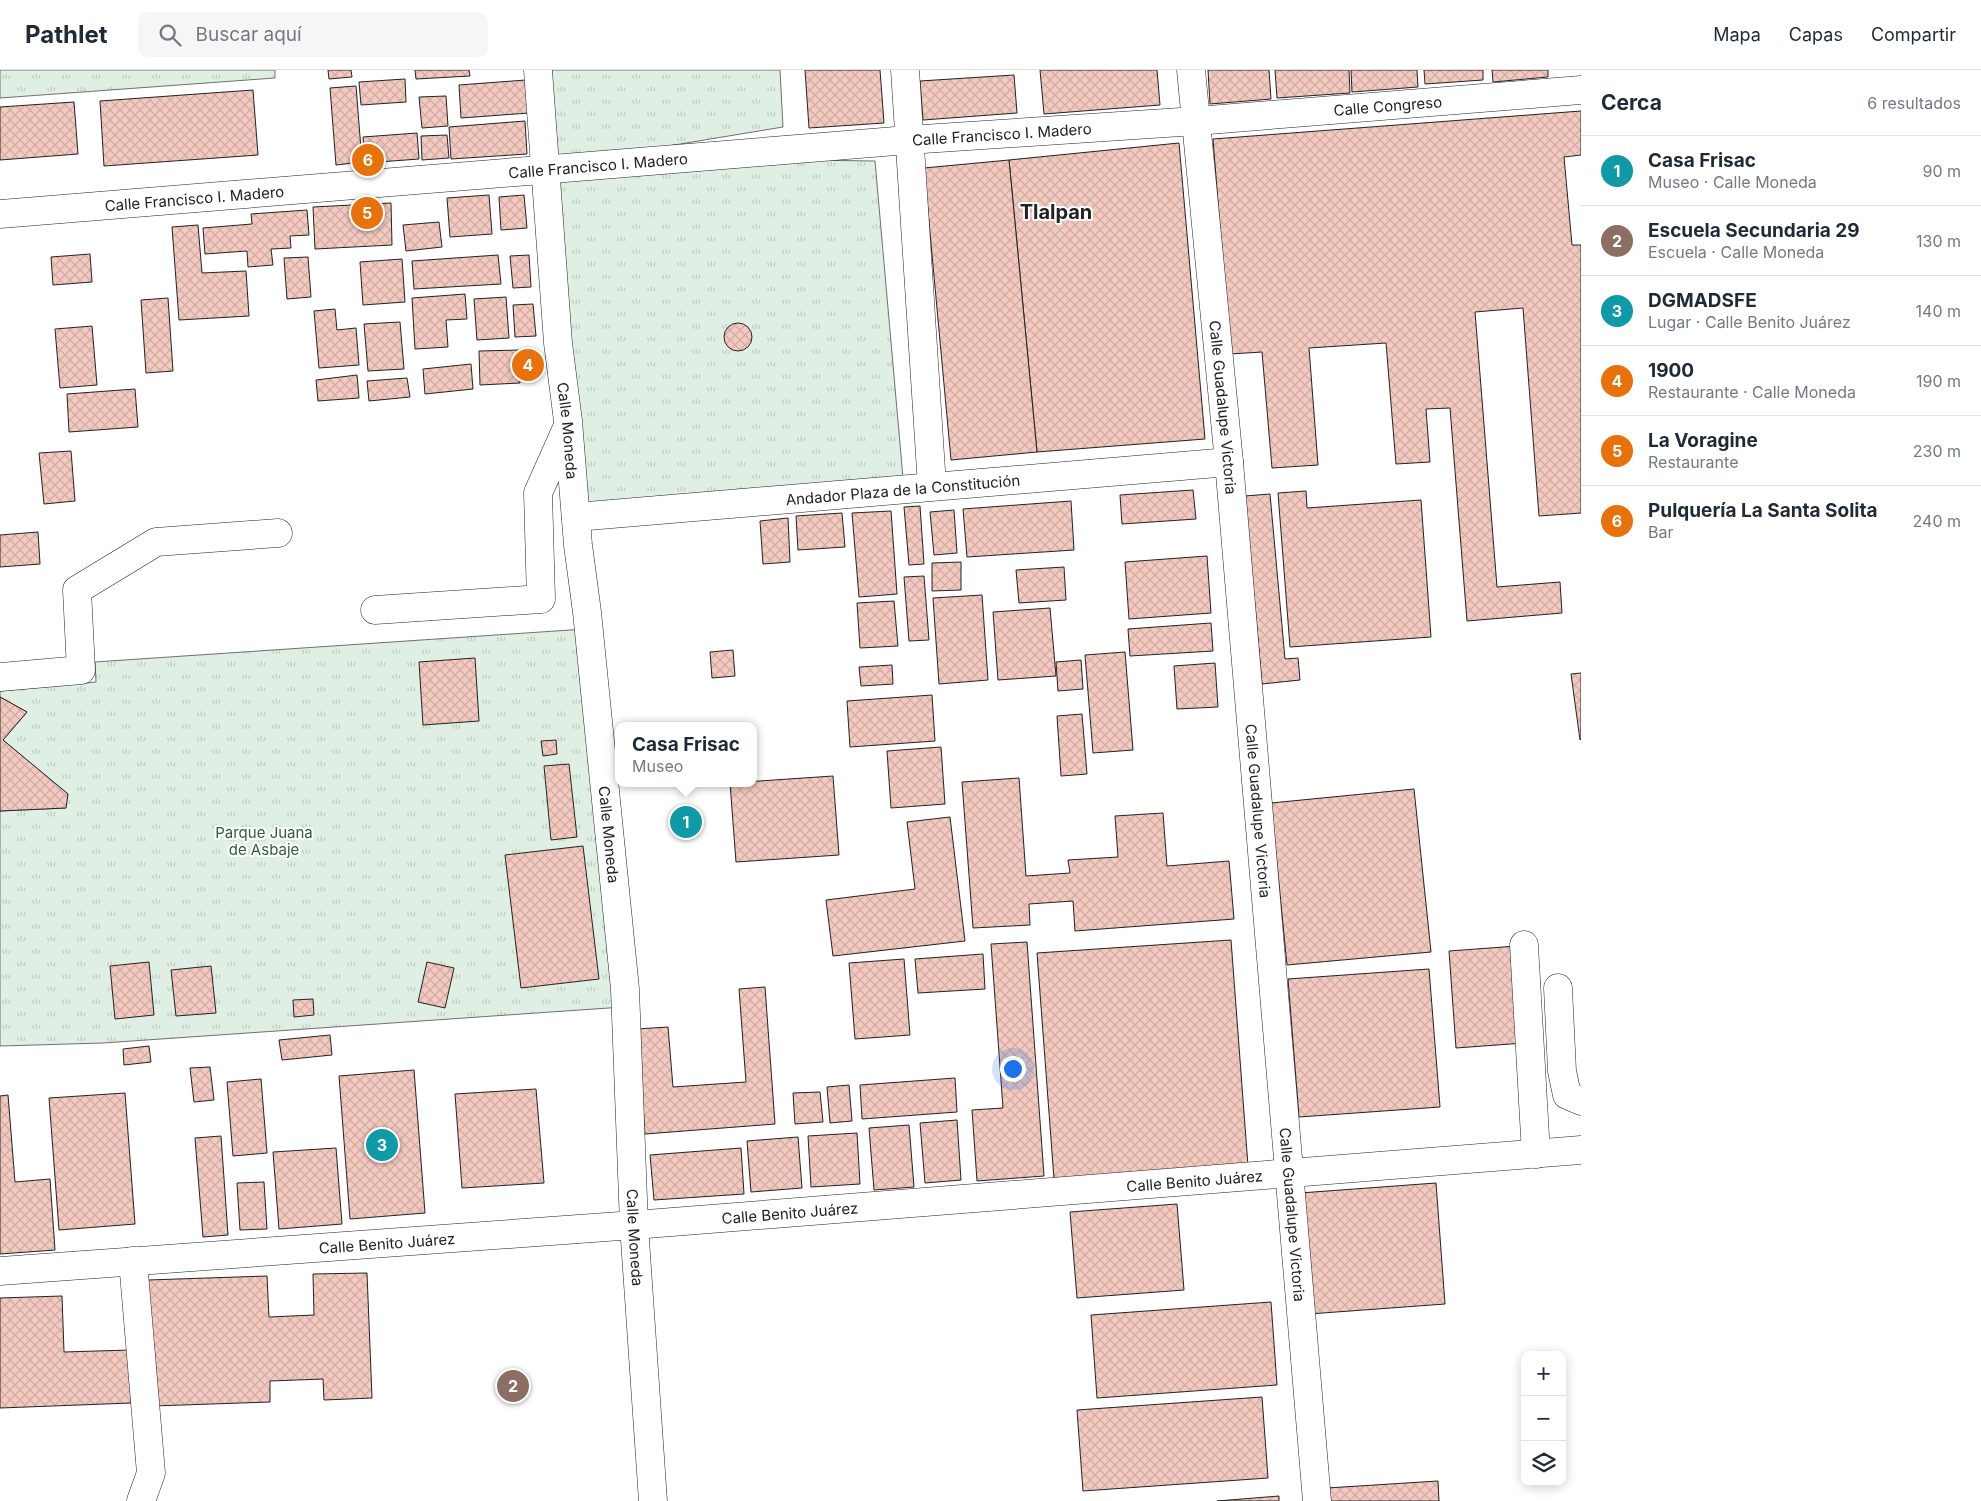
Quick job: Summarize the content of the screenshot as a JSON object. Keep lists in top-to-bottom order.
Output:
{
  "streets": {
    "street": [
      "Calle Congreso",
      "Calle Francisco I. Madero",
      "Calle Guadalupe Victoria",
      "Calle Moneda",
      "Andador Plaza de la Constitución",
      "Calle Benito Juárez"
    ]
  },
  "crossings": [
    ["Calle Congreso", "Calle Francisco I. Madero"],
    ["Calle Congreso", "Calle Guadalupe Victoria"],
    ["Calle Francisco I. Madero", "Calle Guadalupe Victoria"],
    ["Calle Francisco I. Madero", "Calle Moneda"],
    ["Calle Guadalupe Victoria", "Andador Plaza de la Constitución"],
    ["Calle Guadalupe Victoria", "Calle Benito Juárez"],
    ["Calle Moneda", "Andador Plaza de la Constitución"],
    ["Calle Moneda", "Calle Benito Juárez"]
  ],
  "districts": ["Tlalpan"],
  "parks": ["Parque Juana de Asbaje"],
  "page": {
    "header": "Pathlet",
    "search": "Buscar aquí",
    "nav": ["Mapa", "Capas", "Compartir"],
    "heading": ["Cerca", "6 resultados"],
    "list": [
      {
        "mark": "1",
        "name": "Casa Frisac",
        "note": "Museo · Calle Moneda",
        "value": "90 m"
      },
      {
        "mark": "2",
        "name": "Escuela Secundaria 29",
        "note": "Escuela · Calle Moneda",
        "value": "130 m"
      },
      {
        "mark": "3",
        "name": "DGMADSFE",
        "note": "Lugar · Calle Benito Juárez",
        "value": "140 m"
      },
      {
        "mark": "4",
        "name": "1900",
        "note": "Restaurante · Calle Moneda",
        "value": "190 m"
      },
      {
        "mark": "5",
        "name": "La Voragine",
        "note": "Restaurante",
        "value": "230 m"
      },
      {
        "mark": "6",
        "name": "Pulquería La Santa Solita",
        "note": "Bar",
        "value": "240 m"
      }
    ],
    "pins": [
      "6",
      "5",
      "4",
      "1",
      "3",
      "2"
    ],
    "popup": ["Casa Frisac", "Museo"],
    "map_buttons": ["+", "−"]
  }
}
